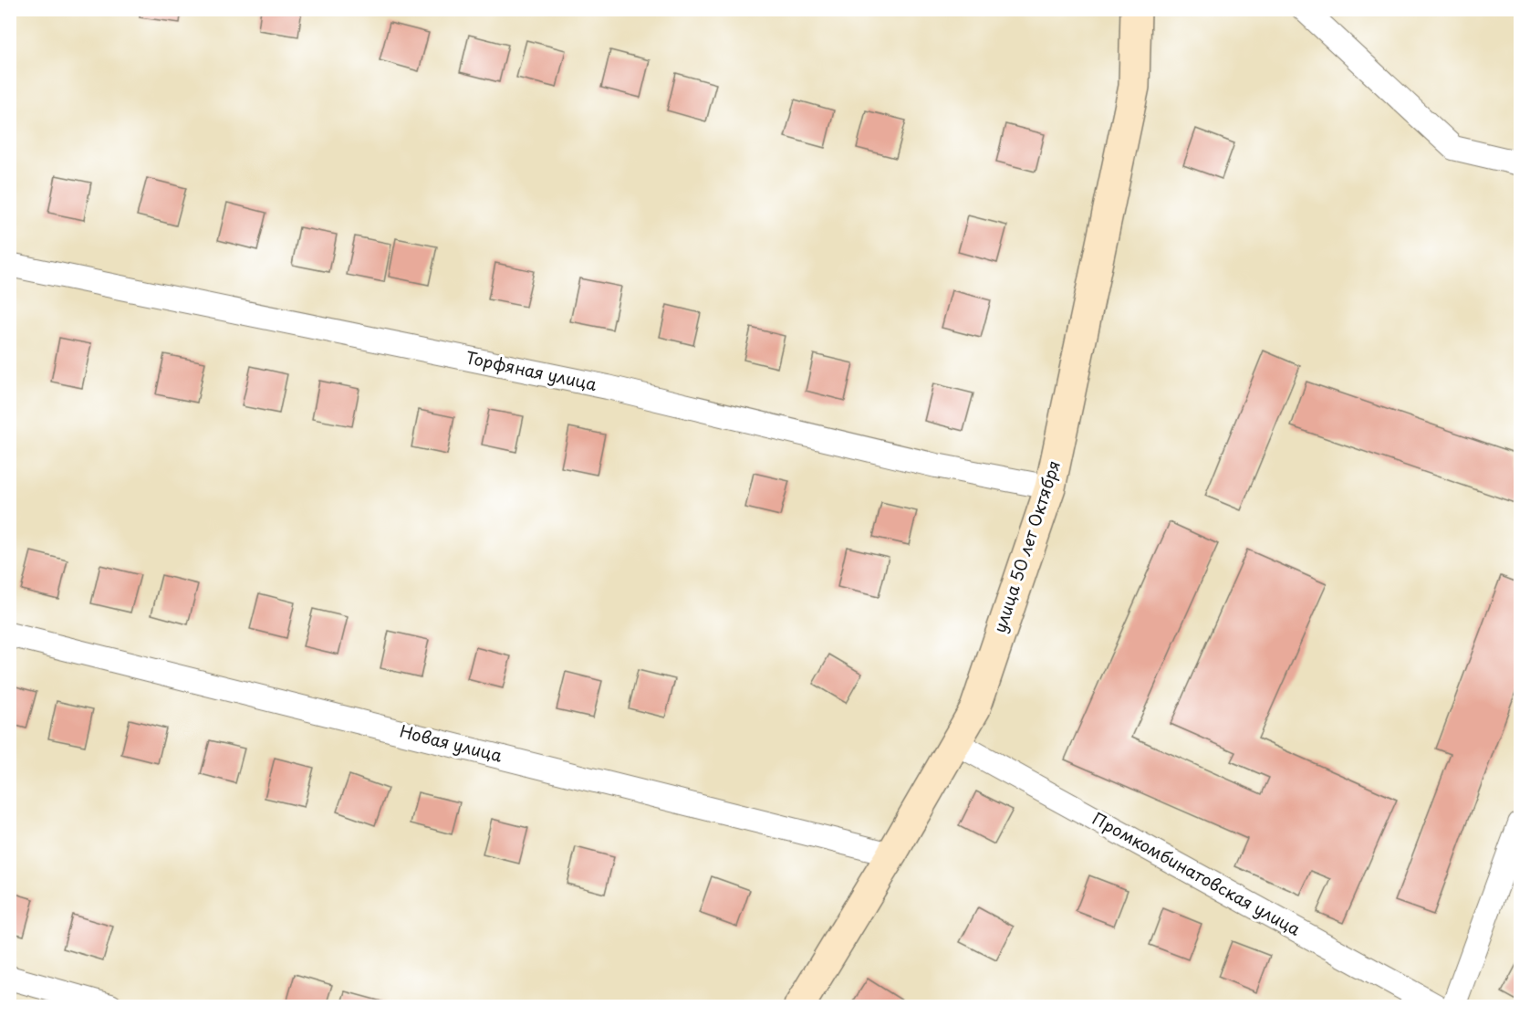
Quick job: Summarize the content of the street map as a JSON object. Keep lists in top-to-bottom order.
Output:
{
  "streets": {
    "main road": ["улица 50 лет Октября"],
    "street": ["Торфяная улица", "Новая улица", "Промкомбинатовская улица"]
  },
  "crossings": [
    ["Торфяная улица", "улица 50 лет Октября"],
    ["улица 50 лет Октября", "Новая улица"],
    ["улица 50 лет Октября", "Промкомбинатовская улица"]
  ]
}
